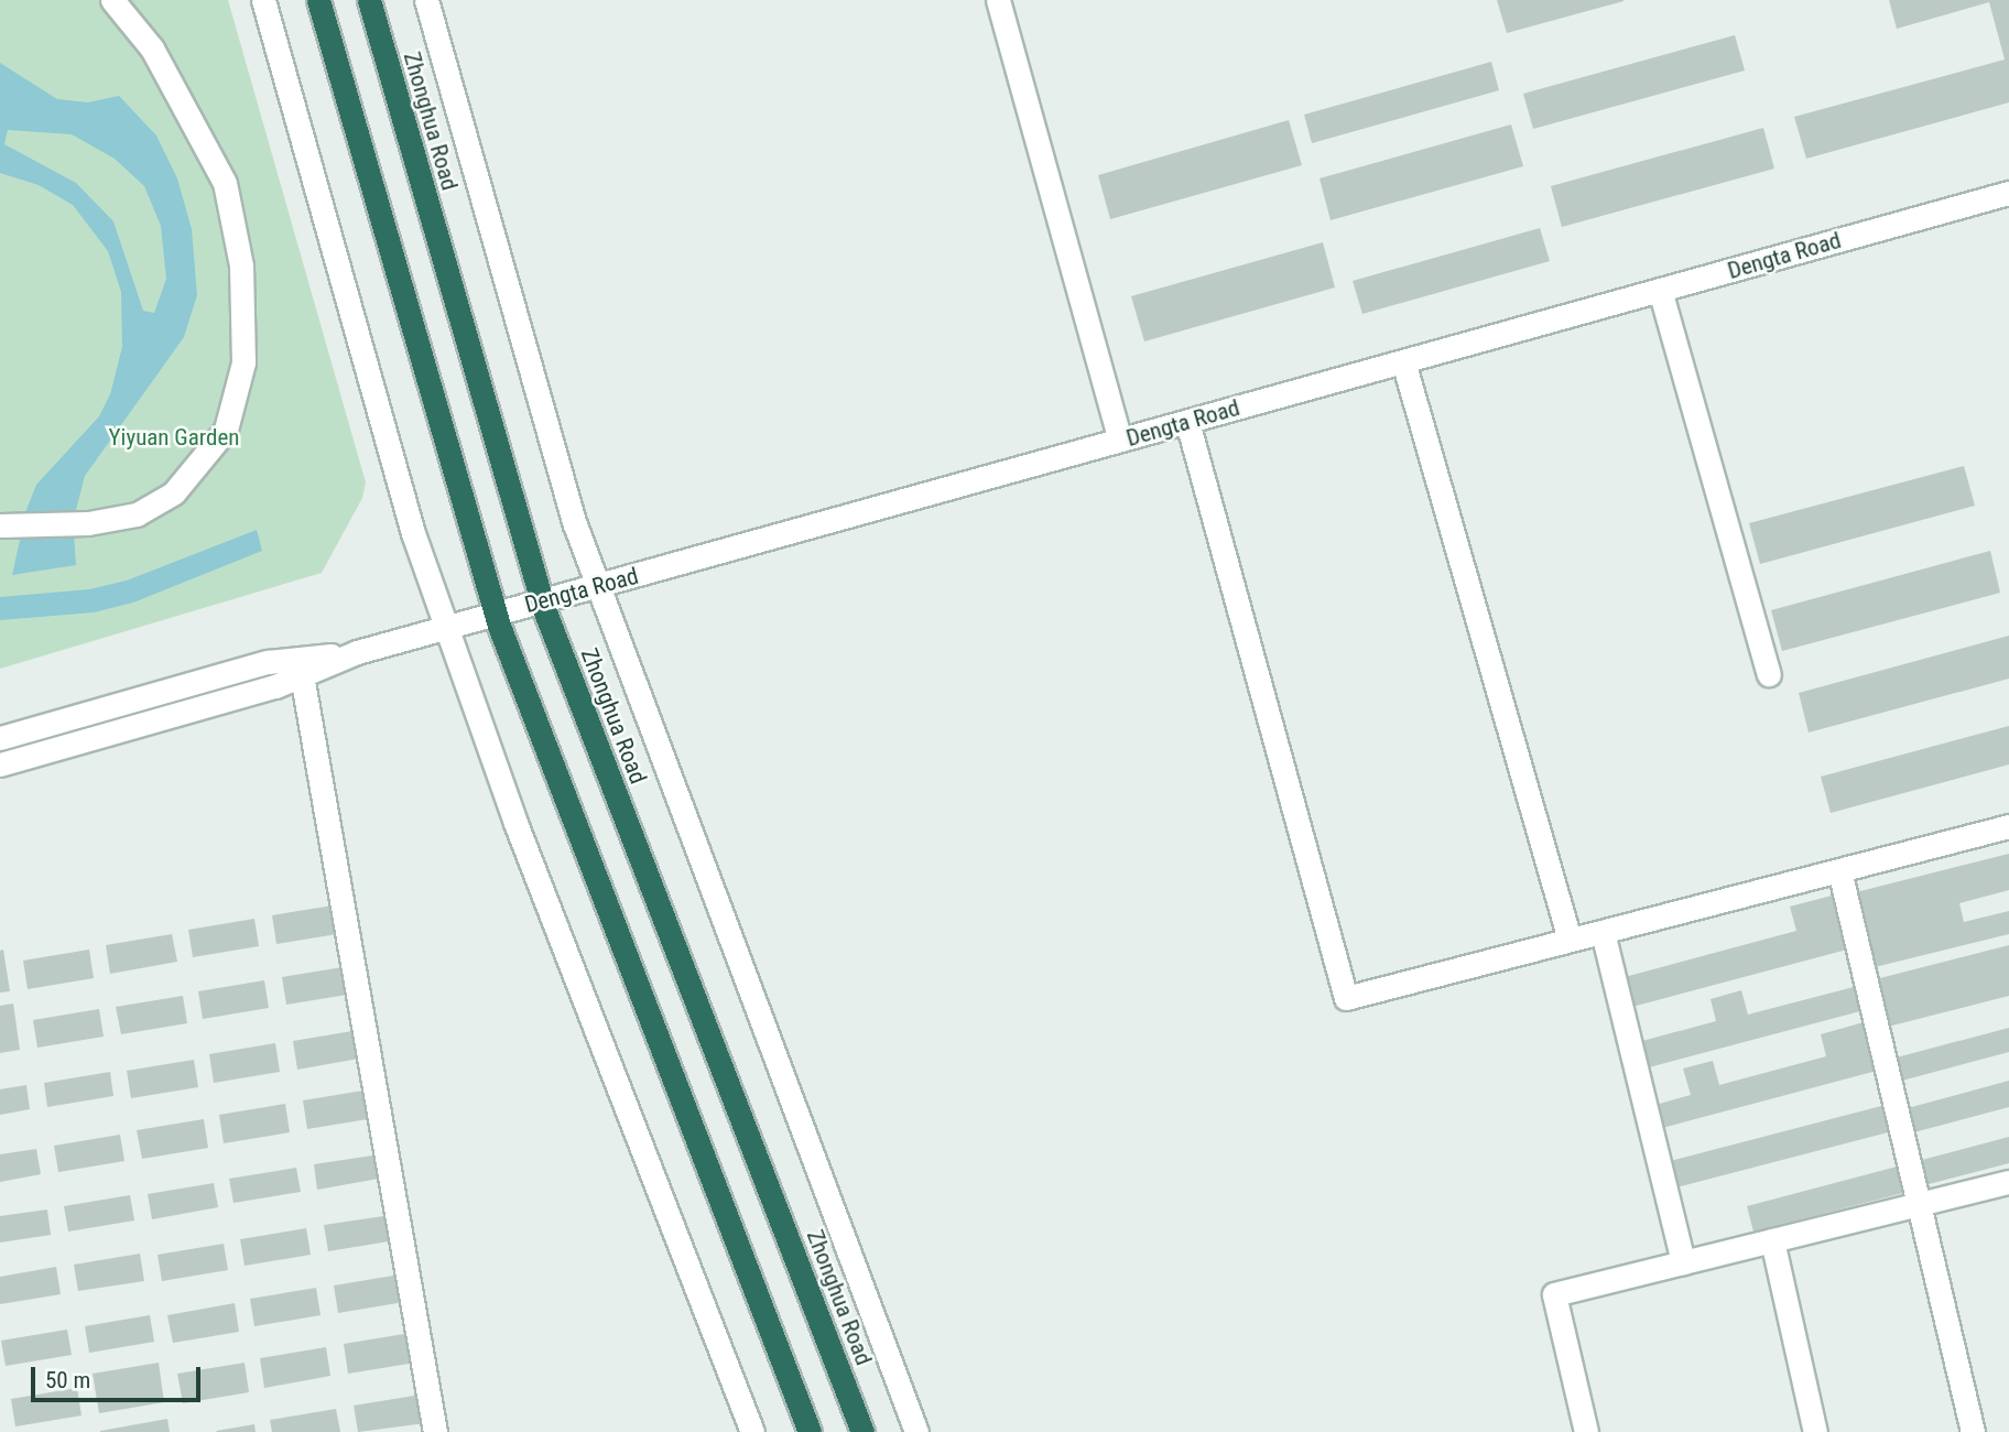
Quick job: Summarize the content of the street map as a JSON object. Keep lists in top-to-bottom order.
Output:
{
  "streets": {
    "highway": ["Zhonghua Road"],
    "street": ["Dengta Road"]
  },
  "crossings": [
    ["Zhonghua Road", "Dengta Road"]
  ],
  "parks": ["Yiyuan Garden"],
  "scale_bar": "50 m"
}
